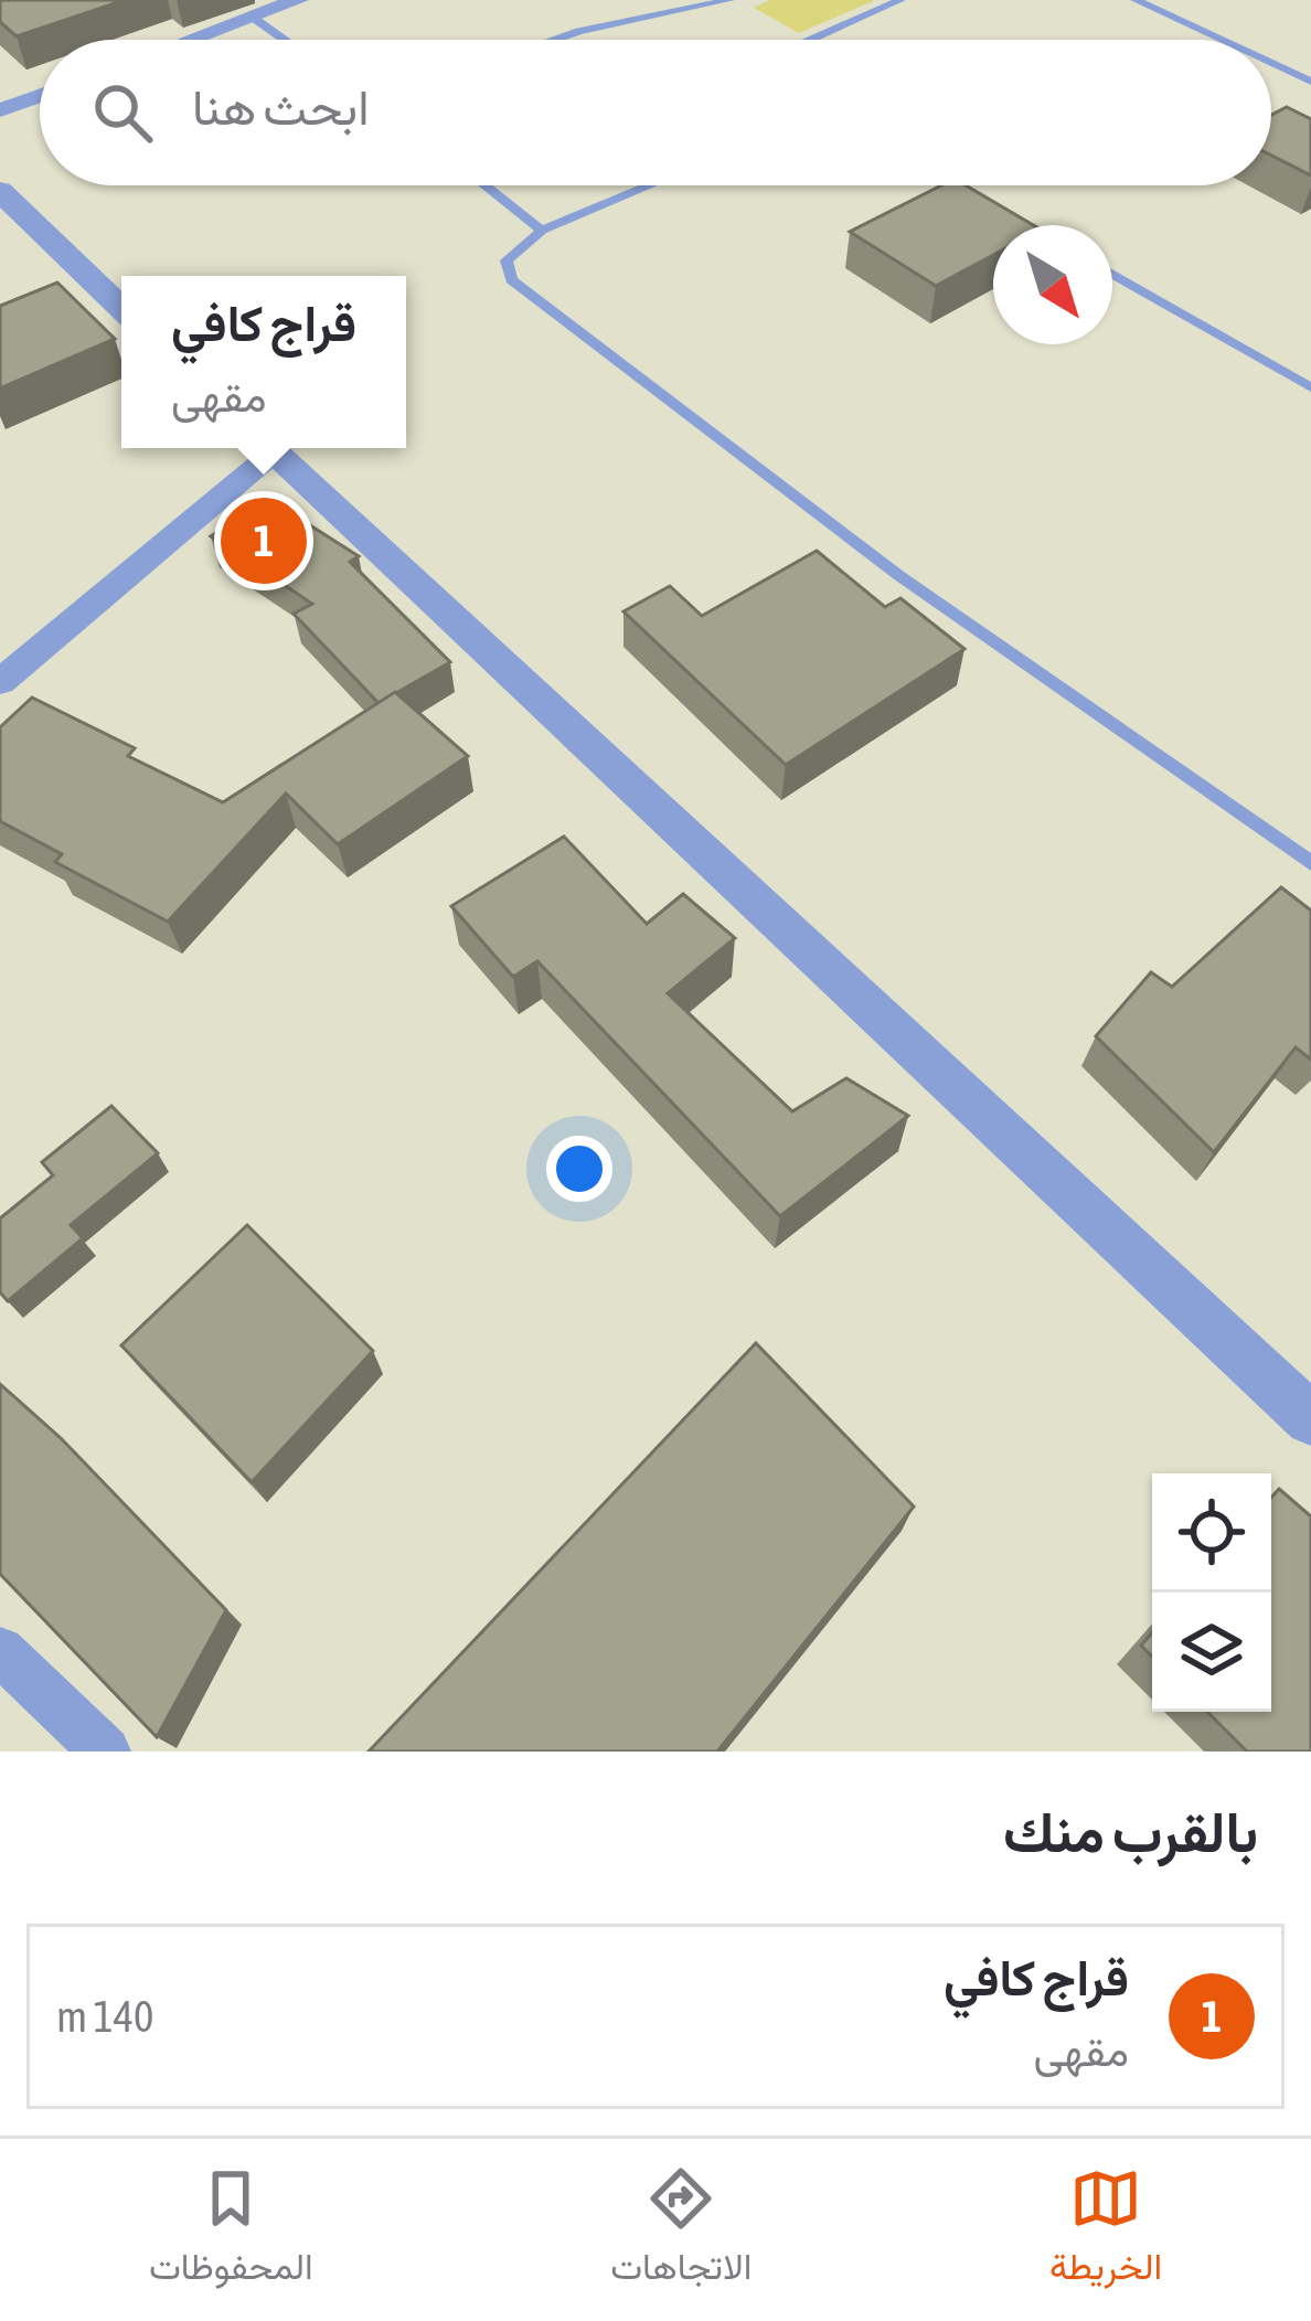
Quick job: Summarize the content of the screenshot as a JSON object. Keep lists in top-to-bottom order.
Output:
{
  "north": "bottom right",
  "page": {
    "search": "ابحث هنا",
    "popup": ["قراج كافي", "مقهى"],
    "pins": "1",
    "heading": "بالقرب منك",
    "list": [
      {
        "mark": "1",
        "name": "قراج كافي",
        "note": "مقهى",
        "value": "140 m"
      }
    ],
    "nav": ["الخريطة", "الاتجاهات", "المحفوظات"]
  }
}
